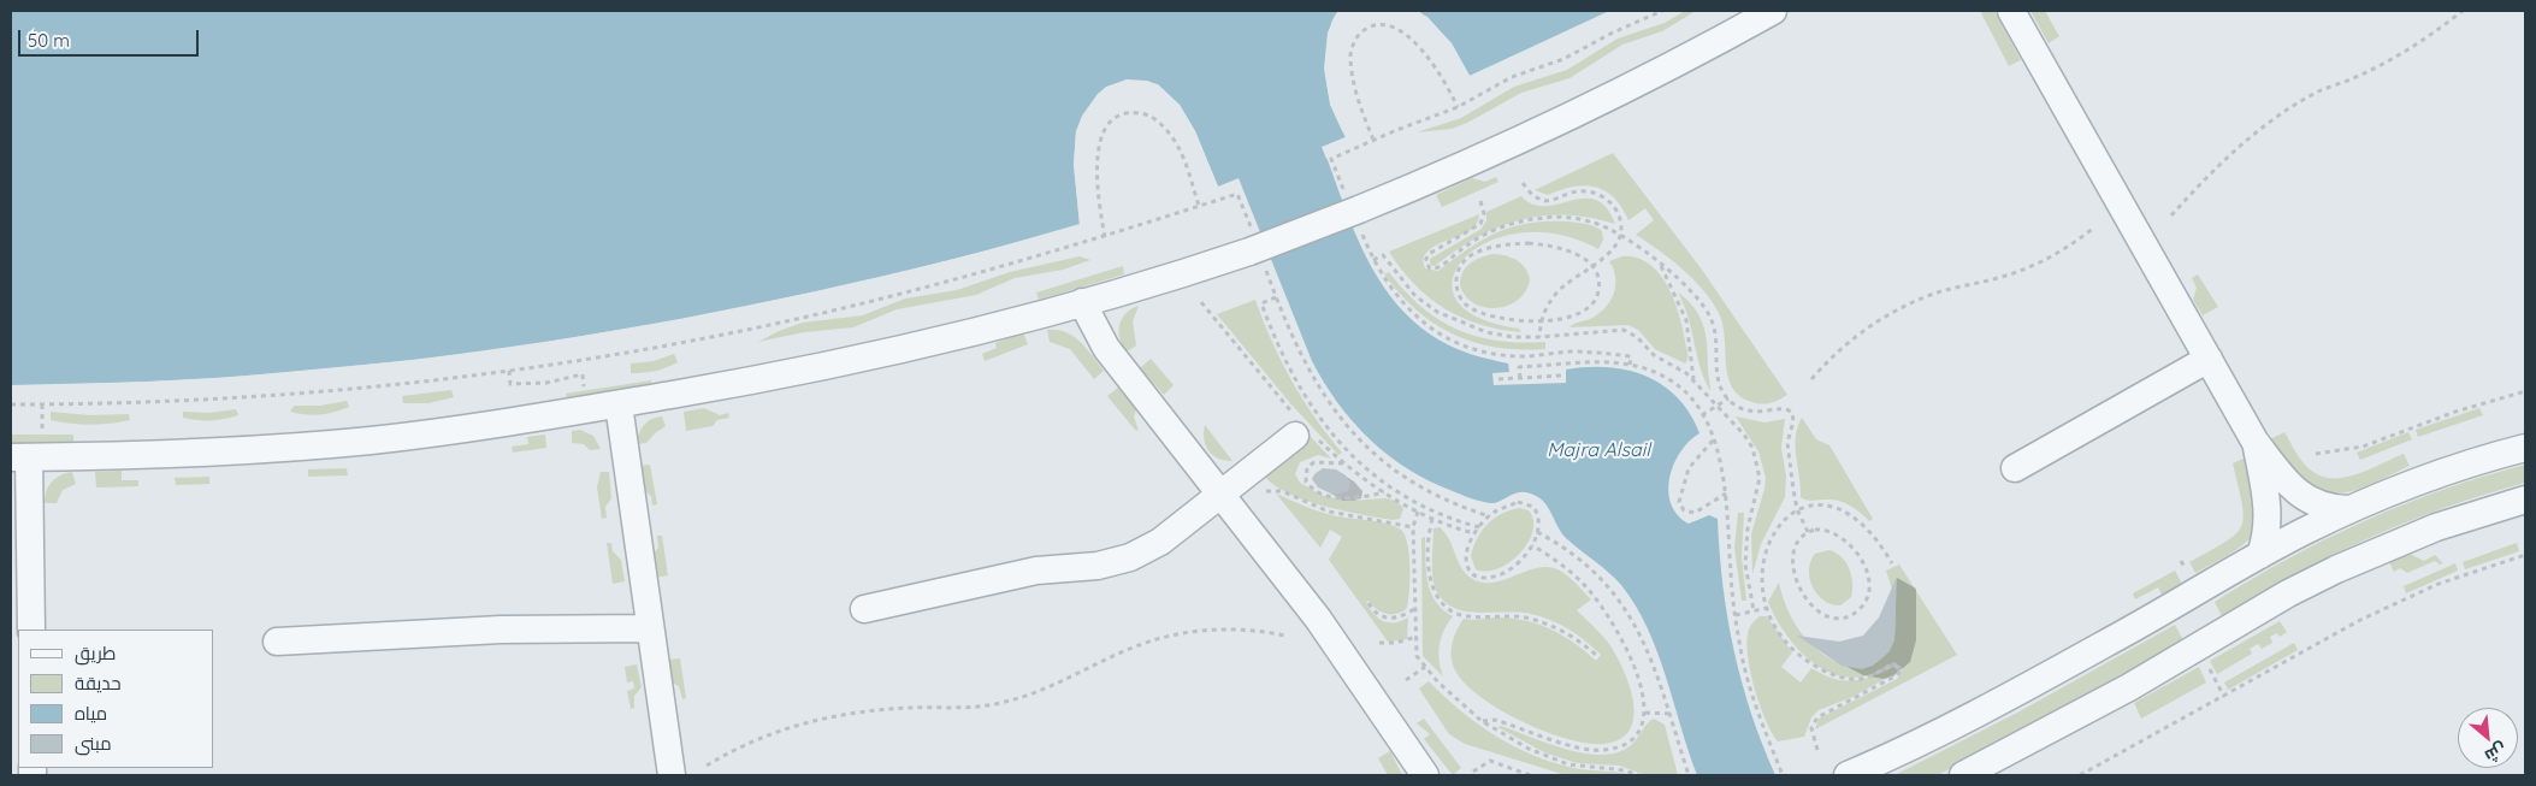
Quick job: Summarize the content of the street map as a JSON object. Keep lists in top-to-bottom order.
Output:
{
  "water": ["Majra Alsail"],
  "legend": [
    "طريق",
    "حديقة",
    "مياه",
    "مبنى"
  ],
  "scale_bar": "50 m",
  "north": "bottom right"
}
